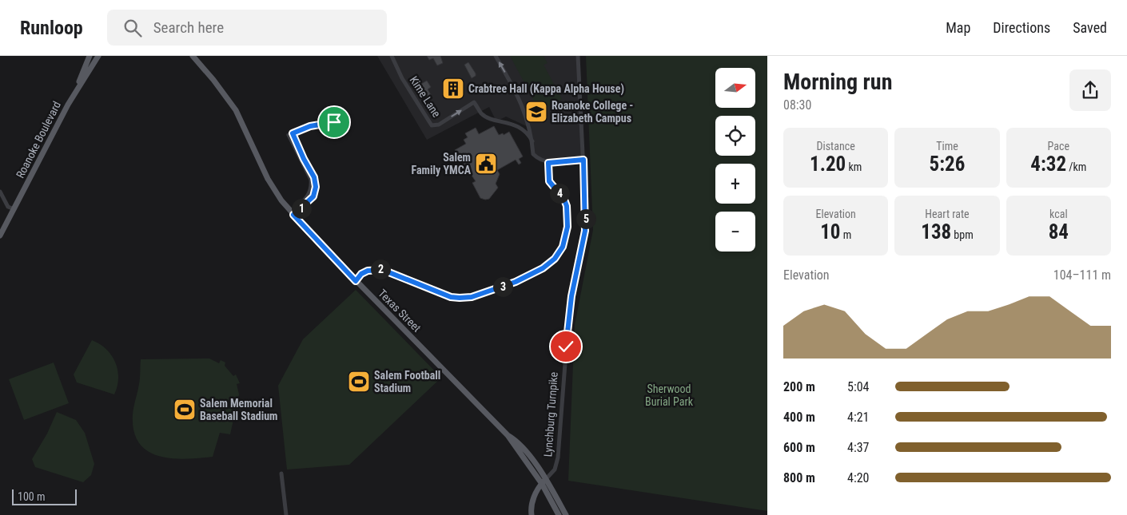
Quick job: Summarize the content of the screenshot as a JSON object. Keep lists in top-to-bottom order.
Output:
{
  "streets": {
    "main road": ["Roanoke Boulevard", "Texas Street", "Lynchburg Turnpike"],
    "street": ["Kime Lane"]
  },
  "crossings": [
    ["Texas Street", "Lynchburg Turnpike"]
  ],
  "parks": ["Sherwood Burial Park"],
  "places": {
    "building": ["Crabtree Hall (Kappa Alpha House)"],
    "school or university": ["Roanoke College - Elizabeth Campus"],
    "public building": ["Salem Family YMCA"],
    "sports": ["Salem Football Stadium", "Salem Memorial Baseball Stadium"]
  },
  "scale_bar": "100 m",
  "north": "right",
  "page": {
    "header": "Runloop",
    "search": "Search here",
    "nav": ["Map", "Directions", "Saved"],
    "heading": ["Morning run", "08:30"],
    "map_buttons": ["+", "−"],
    "stats": [
      ["Distance", "1.20 km"],
      ["Time", "5:26"],
      ["Pace", "4:32 /km"],
      ["Elevation", "10 m"],
      ["Heart rate", "138 bpm"],
      ["kcal", "84"]
    ],
    "pins": [
      "4",
      "1",
      "5",
      "2",
      "3"
    ],
    "chart": ["Elevation", "104–111 m"],
    "list": [
      {
        "name": "200 m",
        "note": "5:04"
      },
      {
        "name": "400 m",
        "note": "4:21"
      },
      {
        "name": "600 m",
        "note": "4:37"
      },
      {
        "name": "800 m",
        "note": "4:20"
      }
    ],
    "scale": "100 m"
  }
}
